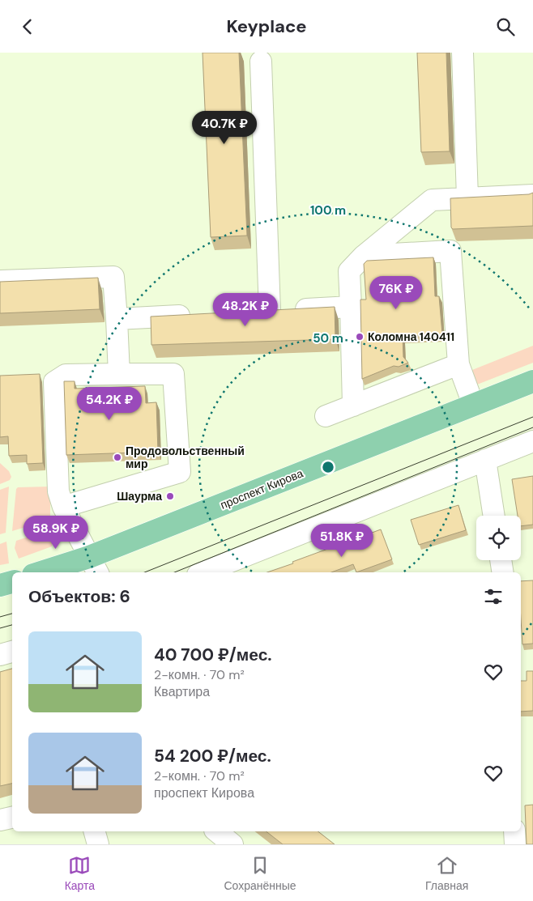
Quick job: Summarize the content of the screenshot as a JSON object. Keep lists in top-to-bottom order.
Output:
{
  "streets": {
    "main road": ["проспект Кирова"]
  },
  "places": ["Коломна 140411", "Продовольственный мир", "Шаурма"],
  "page": {
    "header": "Keyplace",
    "price": [
      "40.7K ₽",
      "76K ₽",
      "48.2K ₽",
      "54.2K ₽",
      "58.9K ₽",
      "51.8K ₽"
    ],
    "heading": "Объектов: 6",
    "list": [
      {
        "name": "40 700 ₽/мес.",
        "note": "2-комн. · 70 m² · Квартира"
      },
      {
        "name": "54 200 ₽/мес.",
        "note": "2-комн. · 70 m² · проспект Кирова"
      }
    ],
    "tabs": ["Карта", "Сохранённые", "Главная"]
  },
  "rings": ["100 m", "50 m"]
}
